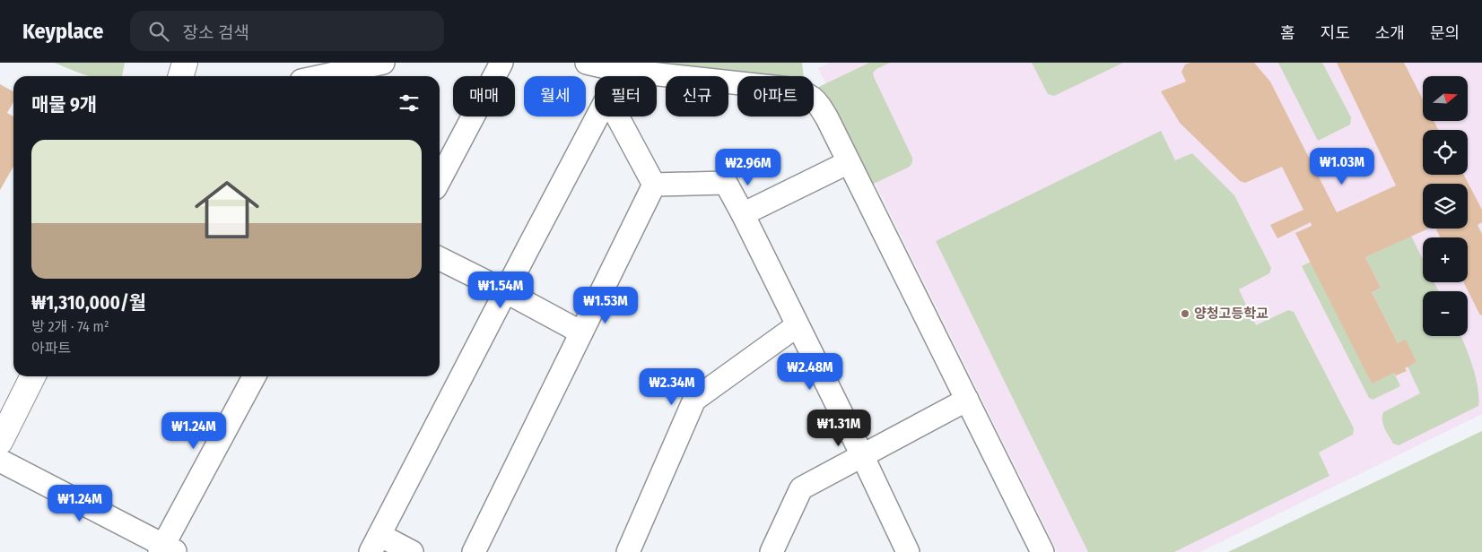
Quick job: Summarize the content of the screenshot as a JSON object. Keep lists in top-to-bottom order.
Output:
{
  "places": ["양청고등학교"],
  "north": "right",
  "page": {
    "header": "Keyplace",
    "search": "장소 검색",
    "nav": [
      "홈",
      "지도",
      "소개",
      "문의"
    ],
    "map_buttons": ["+", "−"],
    "chip": [
      "매매",
      "월세",
      "필터",
      "신규",
      "아파트"
    ],
    "heading": "매물 9개",
    "list": [
      {
        "name": "₩1,310,000/월",
        "note": "방 2개 · 74 m² · 아파트"
      }
    ],
    "price": [
      "₩1.03M",
      "₩2.96M",
      "₩1.54M",
      "₩1.53M",
      "₩2.48M",
      "₩2.34M",
      "₩1.31M",
      "₩1.24M",
      "₩1.24M"
    ]
  }
}
